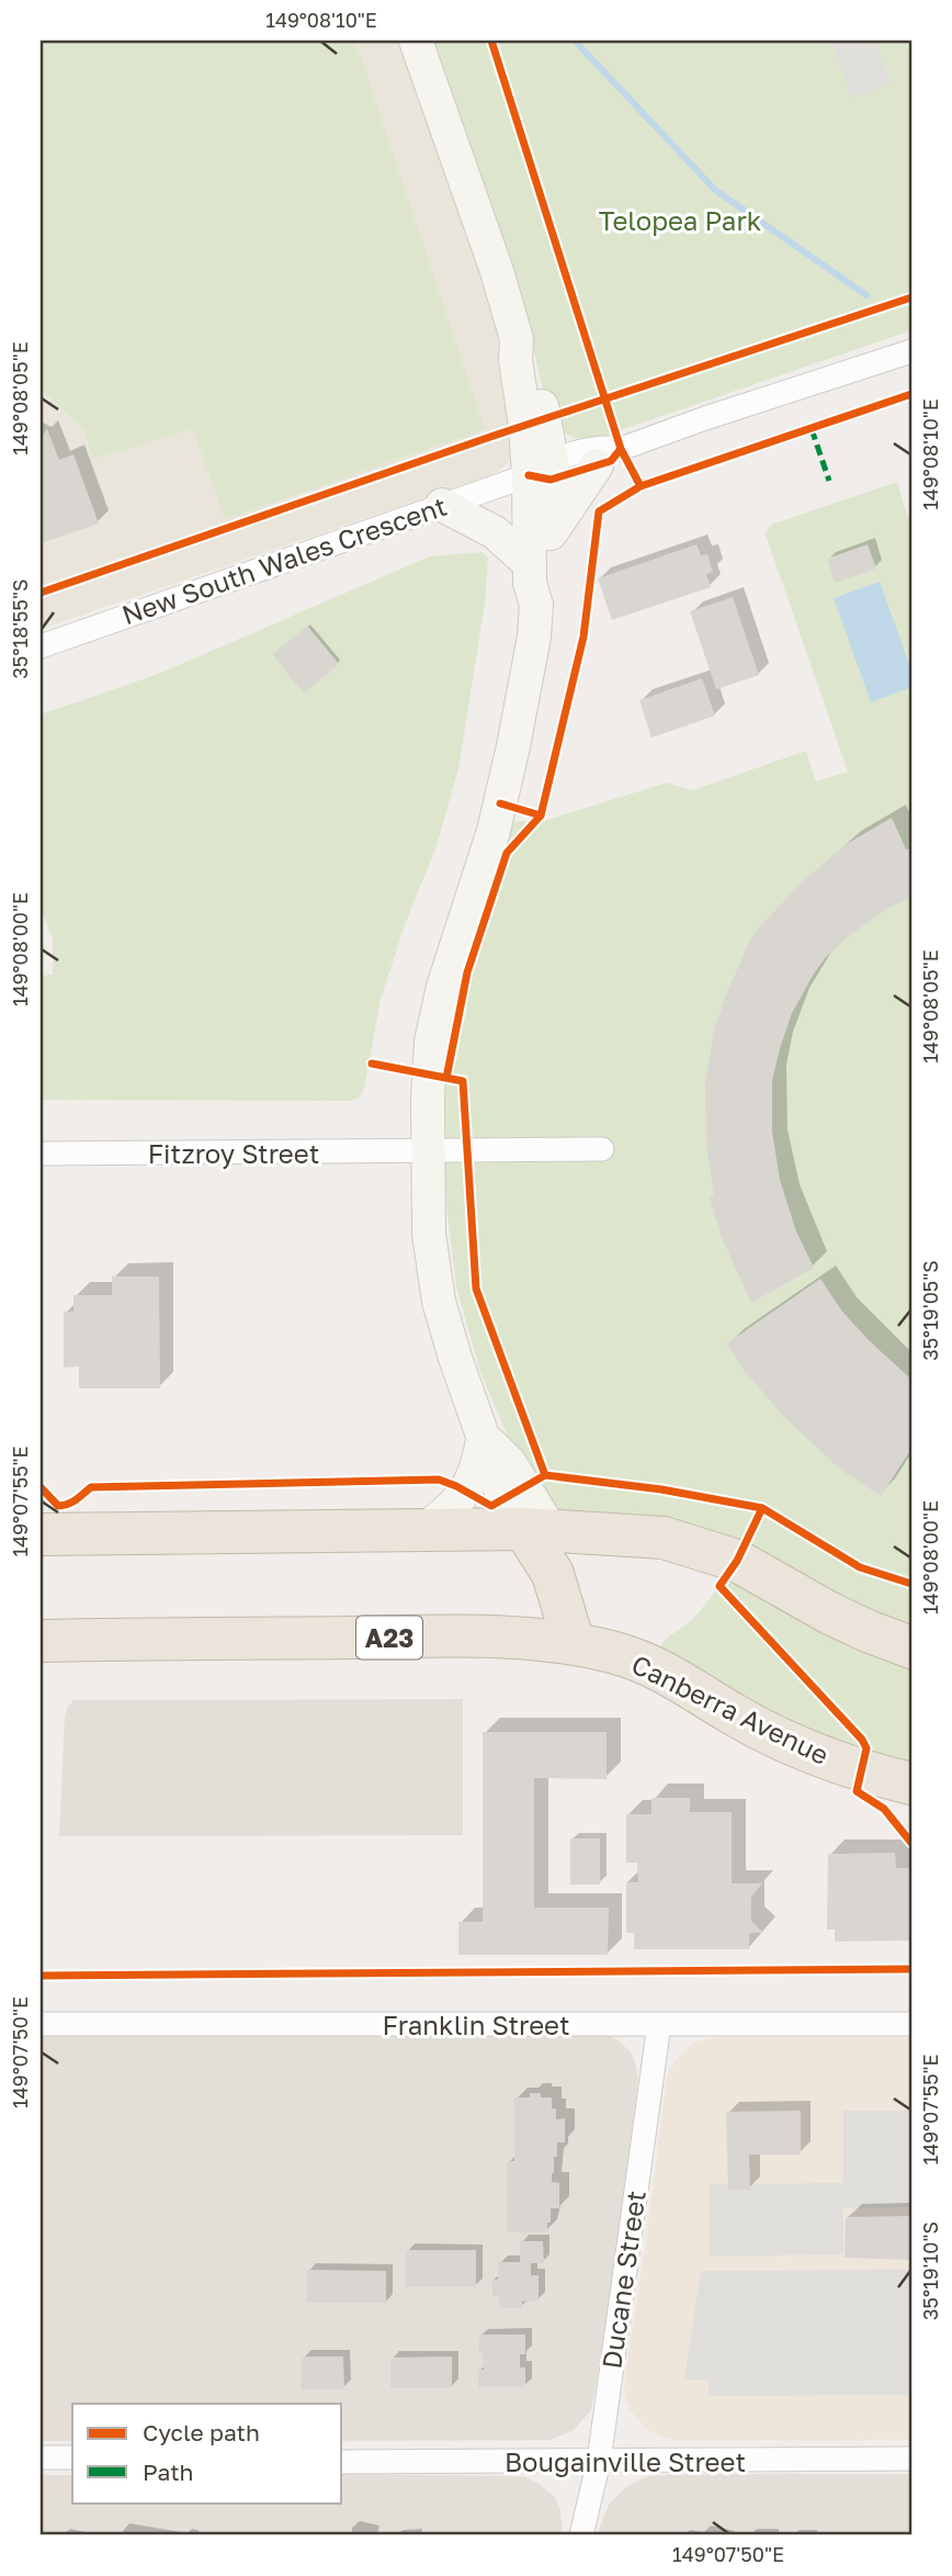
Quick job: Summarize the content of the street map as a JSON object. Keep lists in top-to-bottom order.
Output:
{
  "streets": {
    "highway": ["A23", "Canberra Avenue"],
    "street": [
      "New South Wales Crescent",
      "Fitzroy Street",
      "Franklin Street",
      "Ducane Street",
      "Bougainville Street"
    ]
  },
  "crossings": [
    ["Franklin Street", "Ducane Street"],
    ["Ducane Street", "Bougainville Street"]
  ],
  "parks": ["Telopea Park"],
  "legend": ["Cycle path", "Path"],
  "coordinates": [
    "149°08'10\"E",
    "149°08'05\"E",
    "35°18'55\"S",
    "149°08'00\"E",
    "35°19'05\"S",
    "149°07'55\"E",
    "149°07'50\"E",
    "35°19'10\"S"
  ]
}
